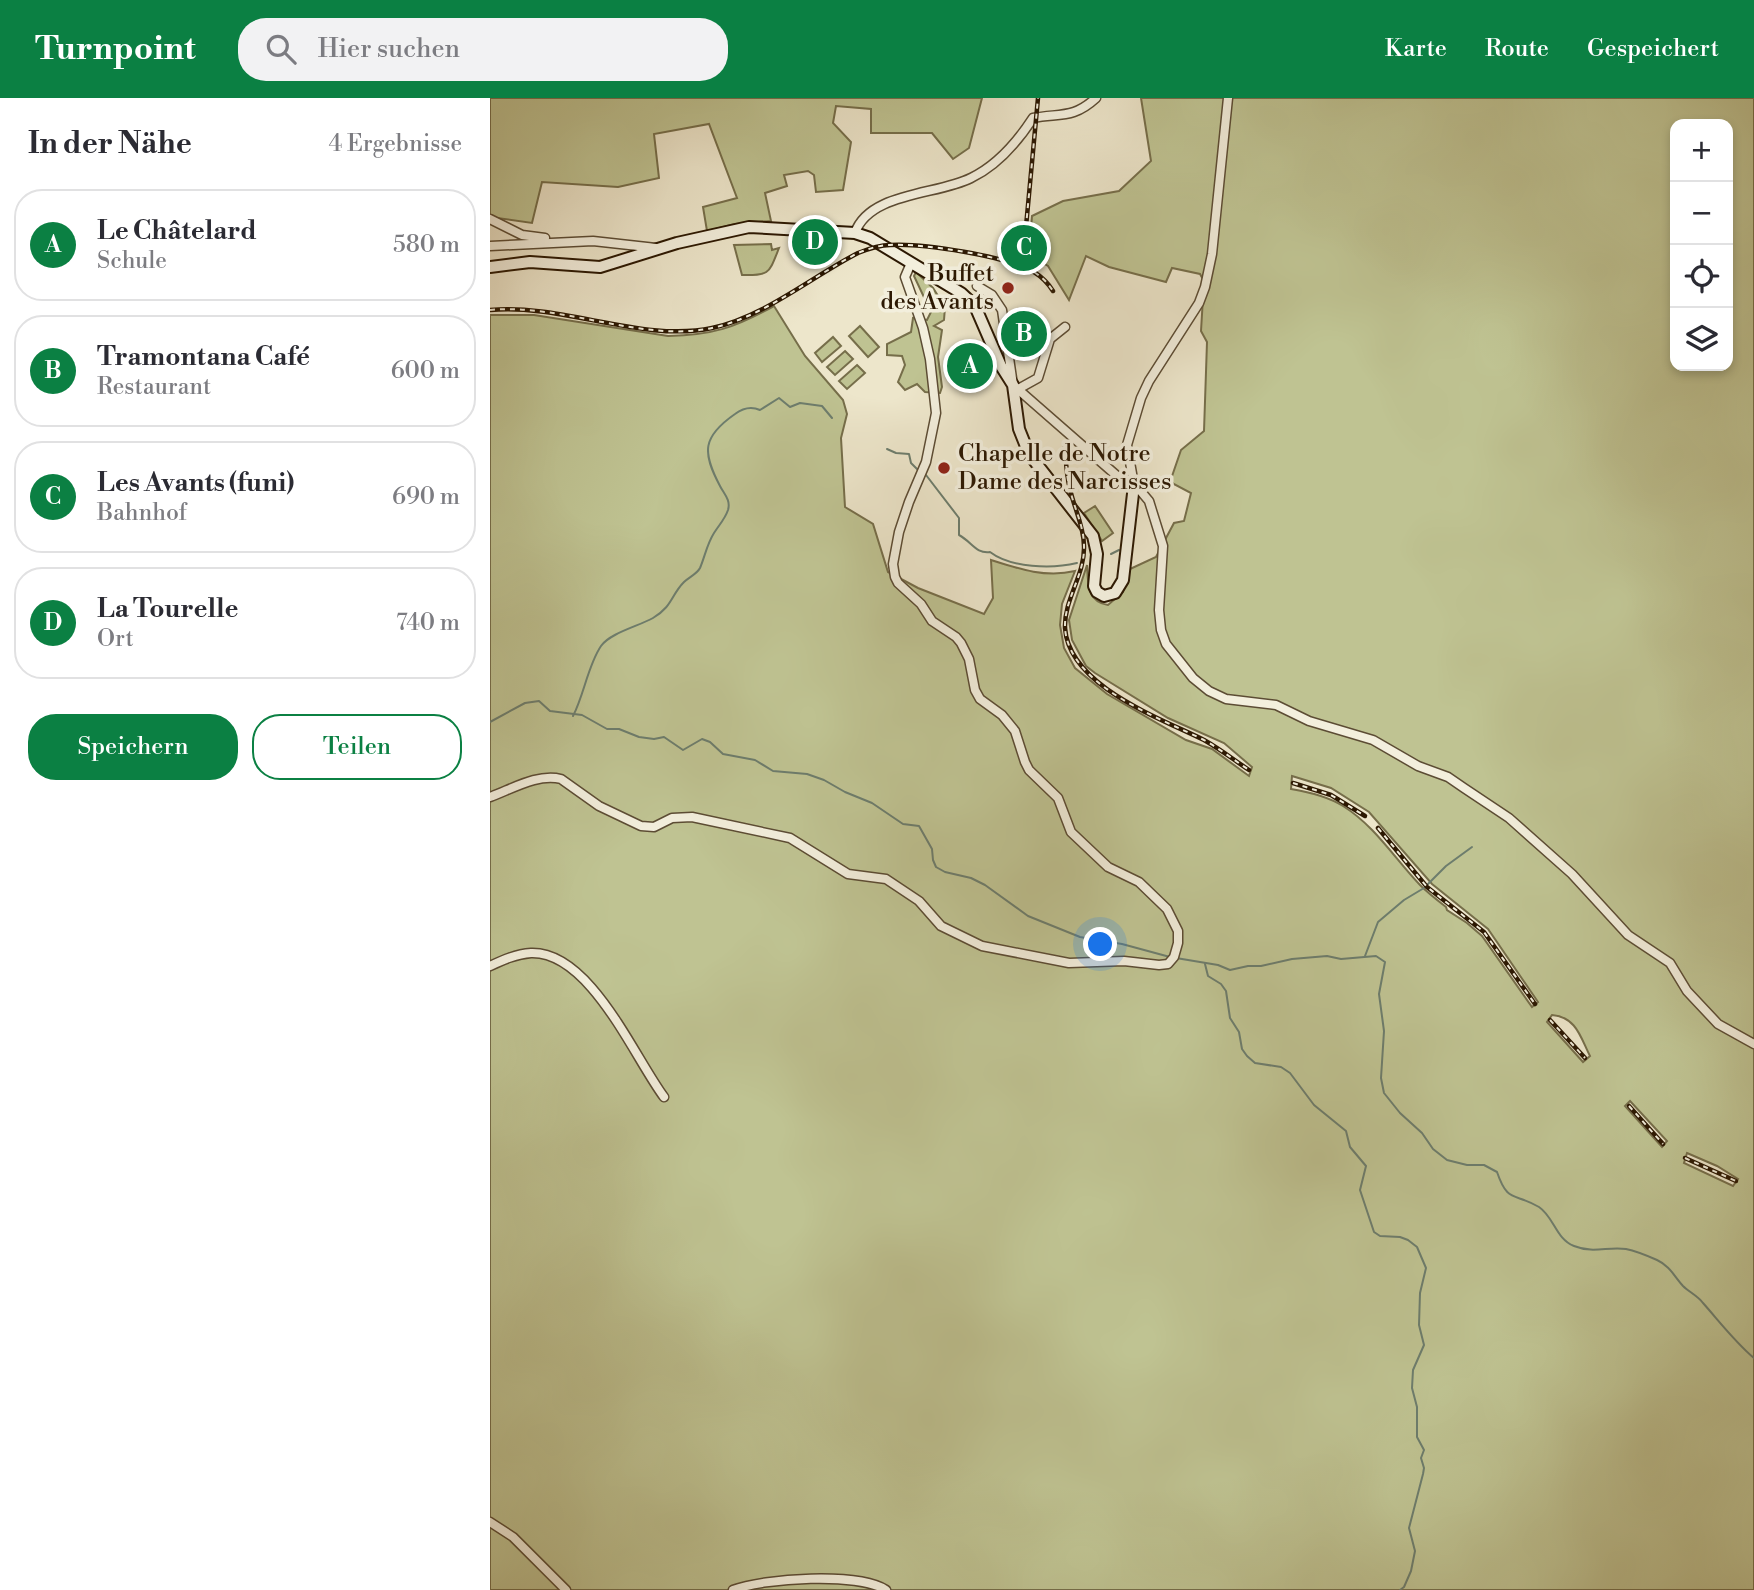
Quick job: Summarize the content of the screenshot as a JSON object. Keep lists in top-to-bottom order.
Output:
{
  "places": ["Buffet des Avants", "Chapelle de Notre Dame des Narcisses"],
  "page": {
    "header": "Turnpoint",
    "search": "Hier suchen",
    "nav": ["Karte", "Route", "Gespeichert"],
    "heading": ["In der Nähe", "4 Ergebnisse"],
    "map_buttons": ["+", "−"],
    "list": [
      {
        "mark": "A",
        "name": "Le Châtelard",
        "note": "Schule",
        "value": "580 m"
      },
      {
        "mark": "B",
        "name": "Tramontana Café",
        "note": "Restaurant",
        "value": "600 m"
      },
      {
        "mark": "C",
        "name": "Les Avants (funi)",
        "note": "Bahnhof",
        "value": "690 m"
      },
      {
        "mark": "D",
        "name": "La Tourelle",
        "note": "Ort",
        "value": "740 m"
      }
    ],
    "pins": [
      "D",
      "C",
      "B",
      "A"
    ],
    "buttons": ["Speichern", "Teilen"]
  }
}
